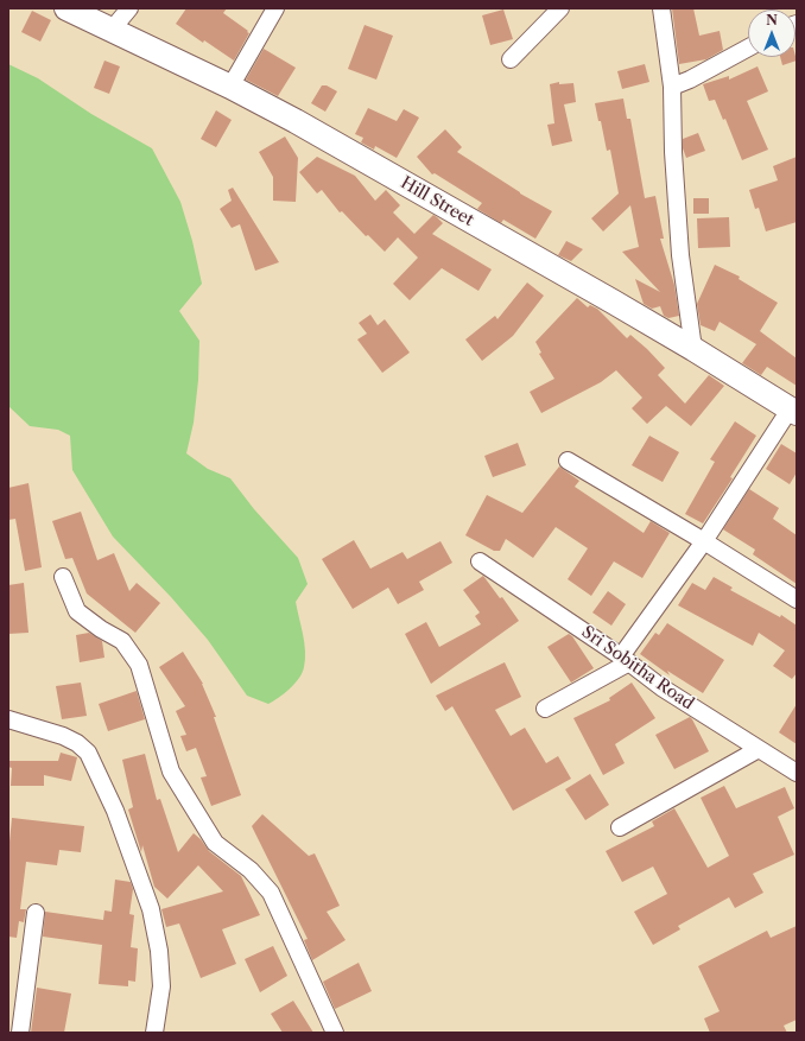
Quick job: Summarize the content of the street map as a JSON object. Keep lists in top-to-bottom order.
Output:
{
  "streets": {
    "main road": ["Hill Street"],
    "street": ["Sri Sobitha Road"]
  },
  "north": "top"
}
